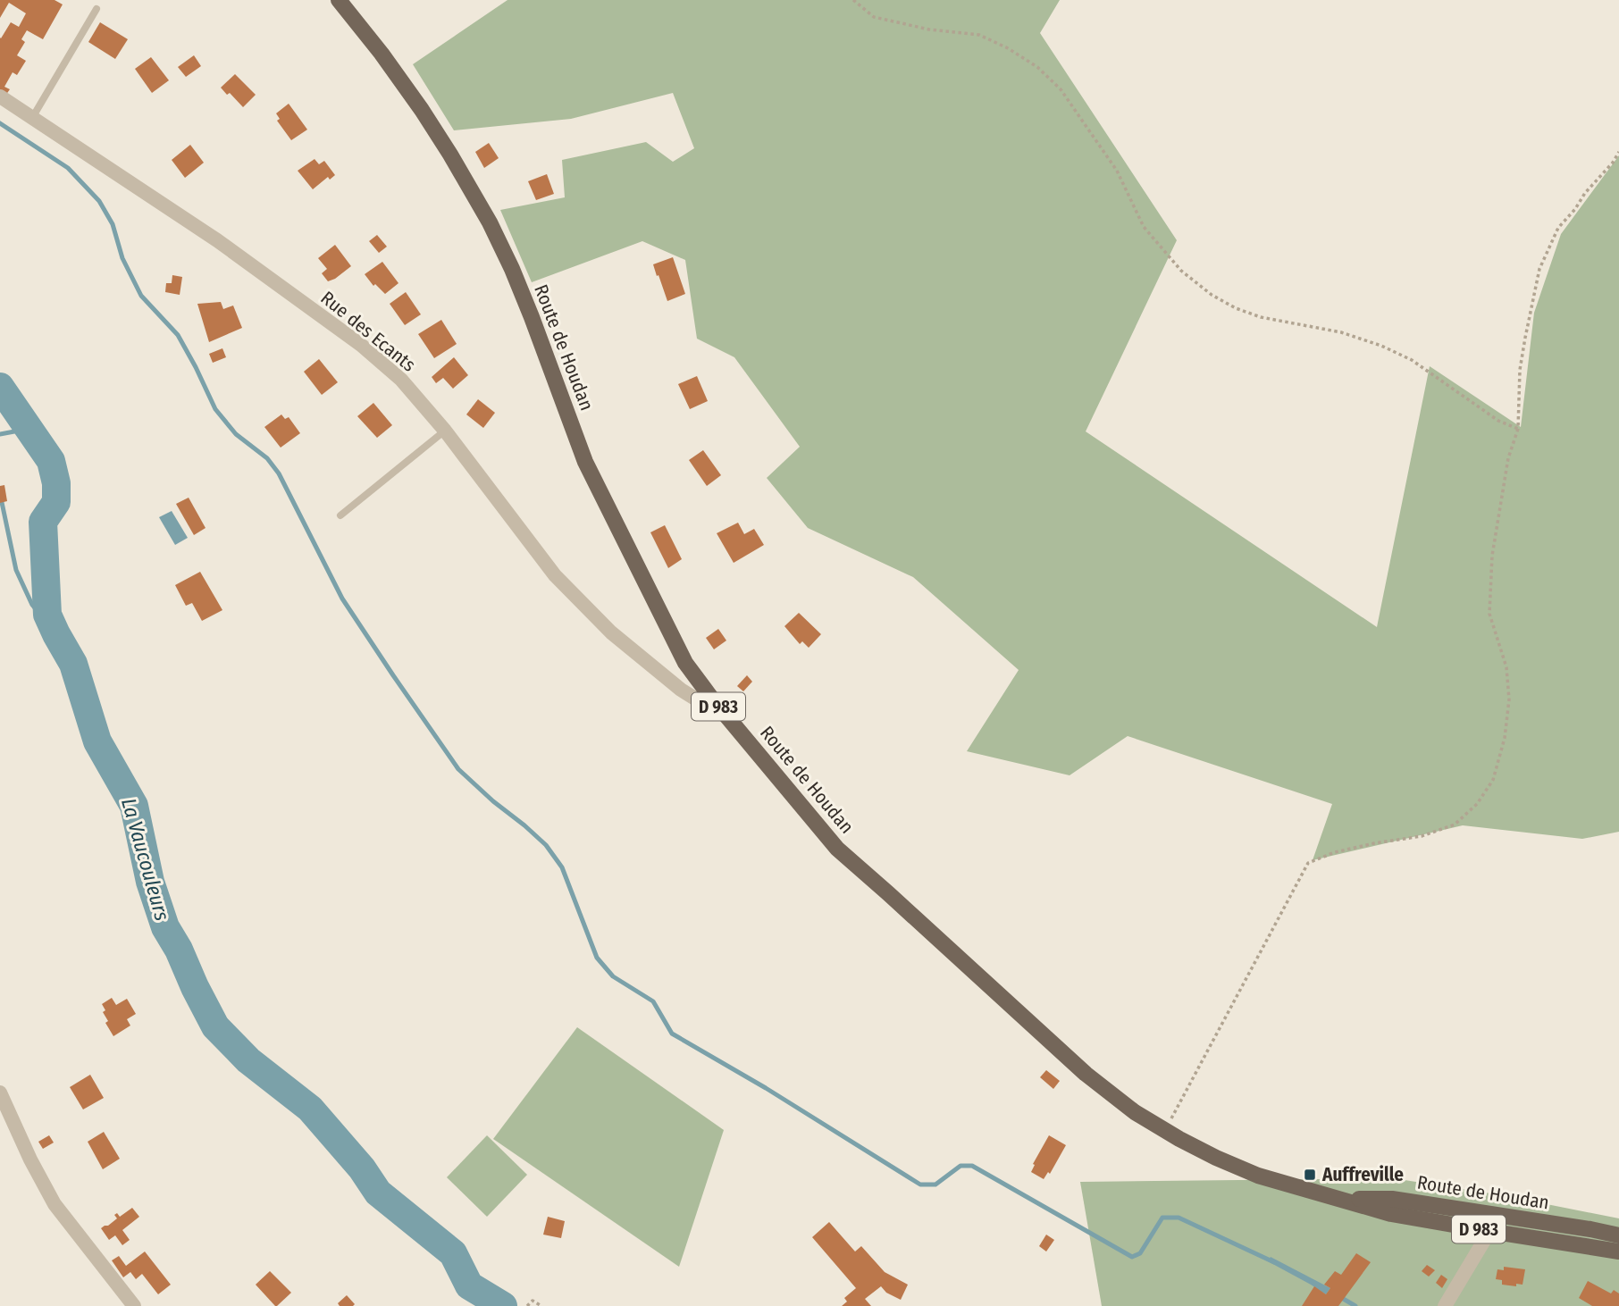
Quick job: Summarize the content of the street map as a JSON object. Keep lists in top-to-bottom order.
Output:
{
  "streets": {
    "main road": ["Route de Houdan", "D 983"],
    "street": ["Rue des Ecants"]
  },
  "crossings": [
    ["Rue des Ecants", "Route de Houdan"]
  ],
  "water": ["La Vaucouleurs"],
  "places": {
    "transit": ["Auffreville"]
  }
}
